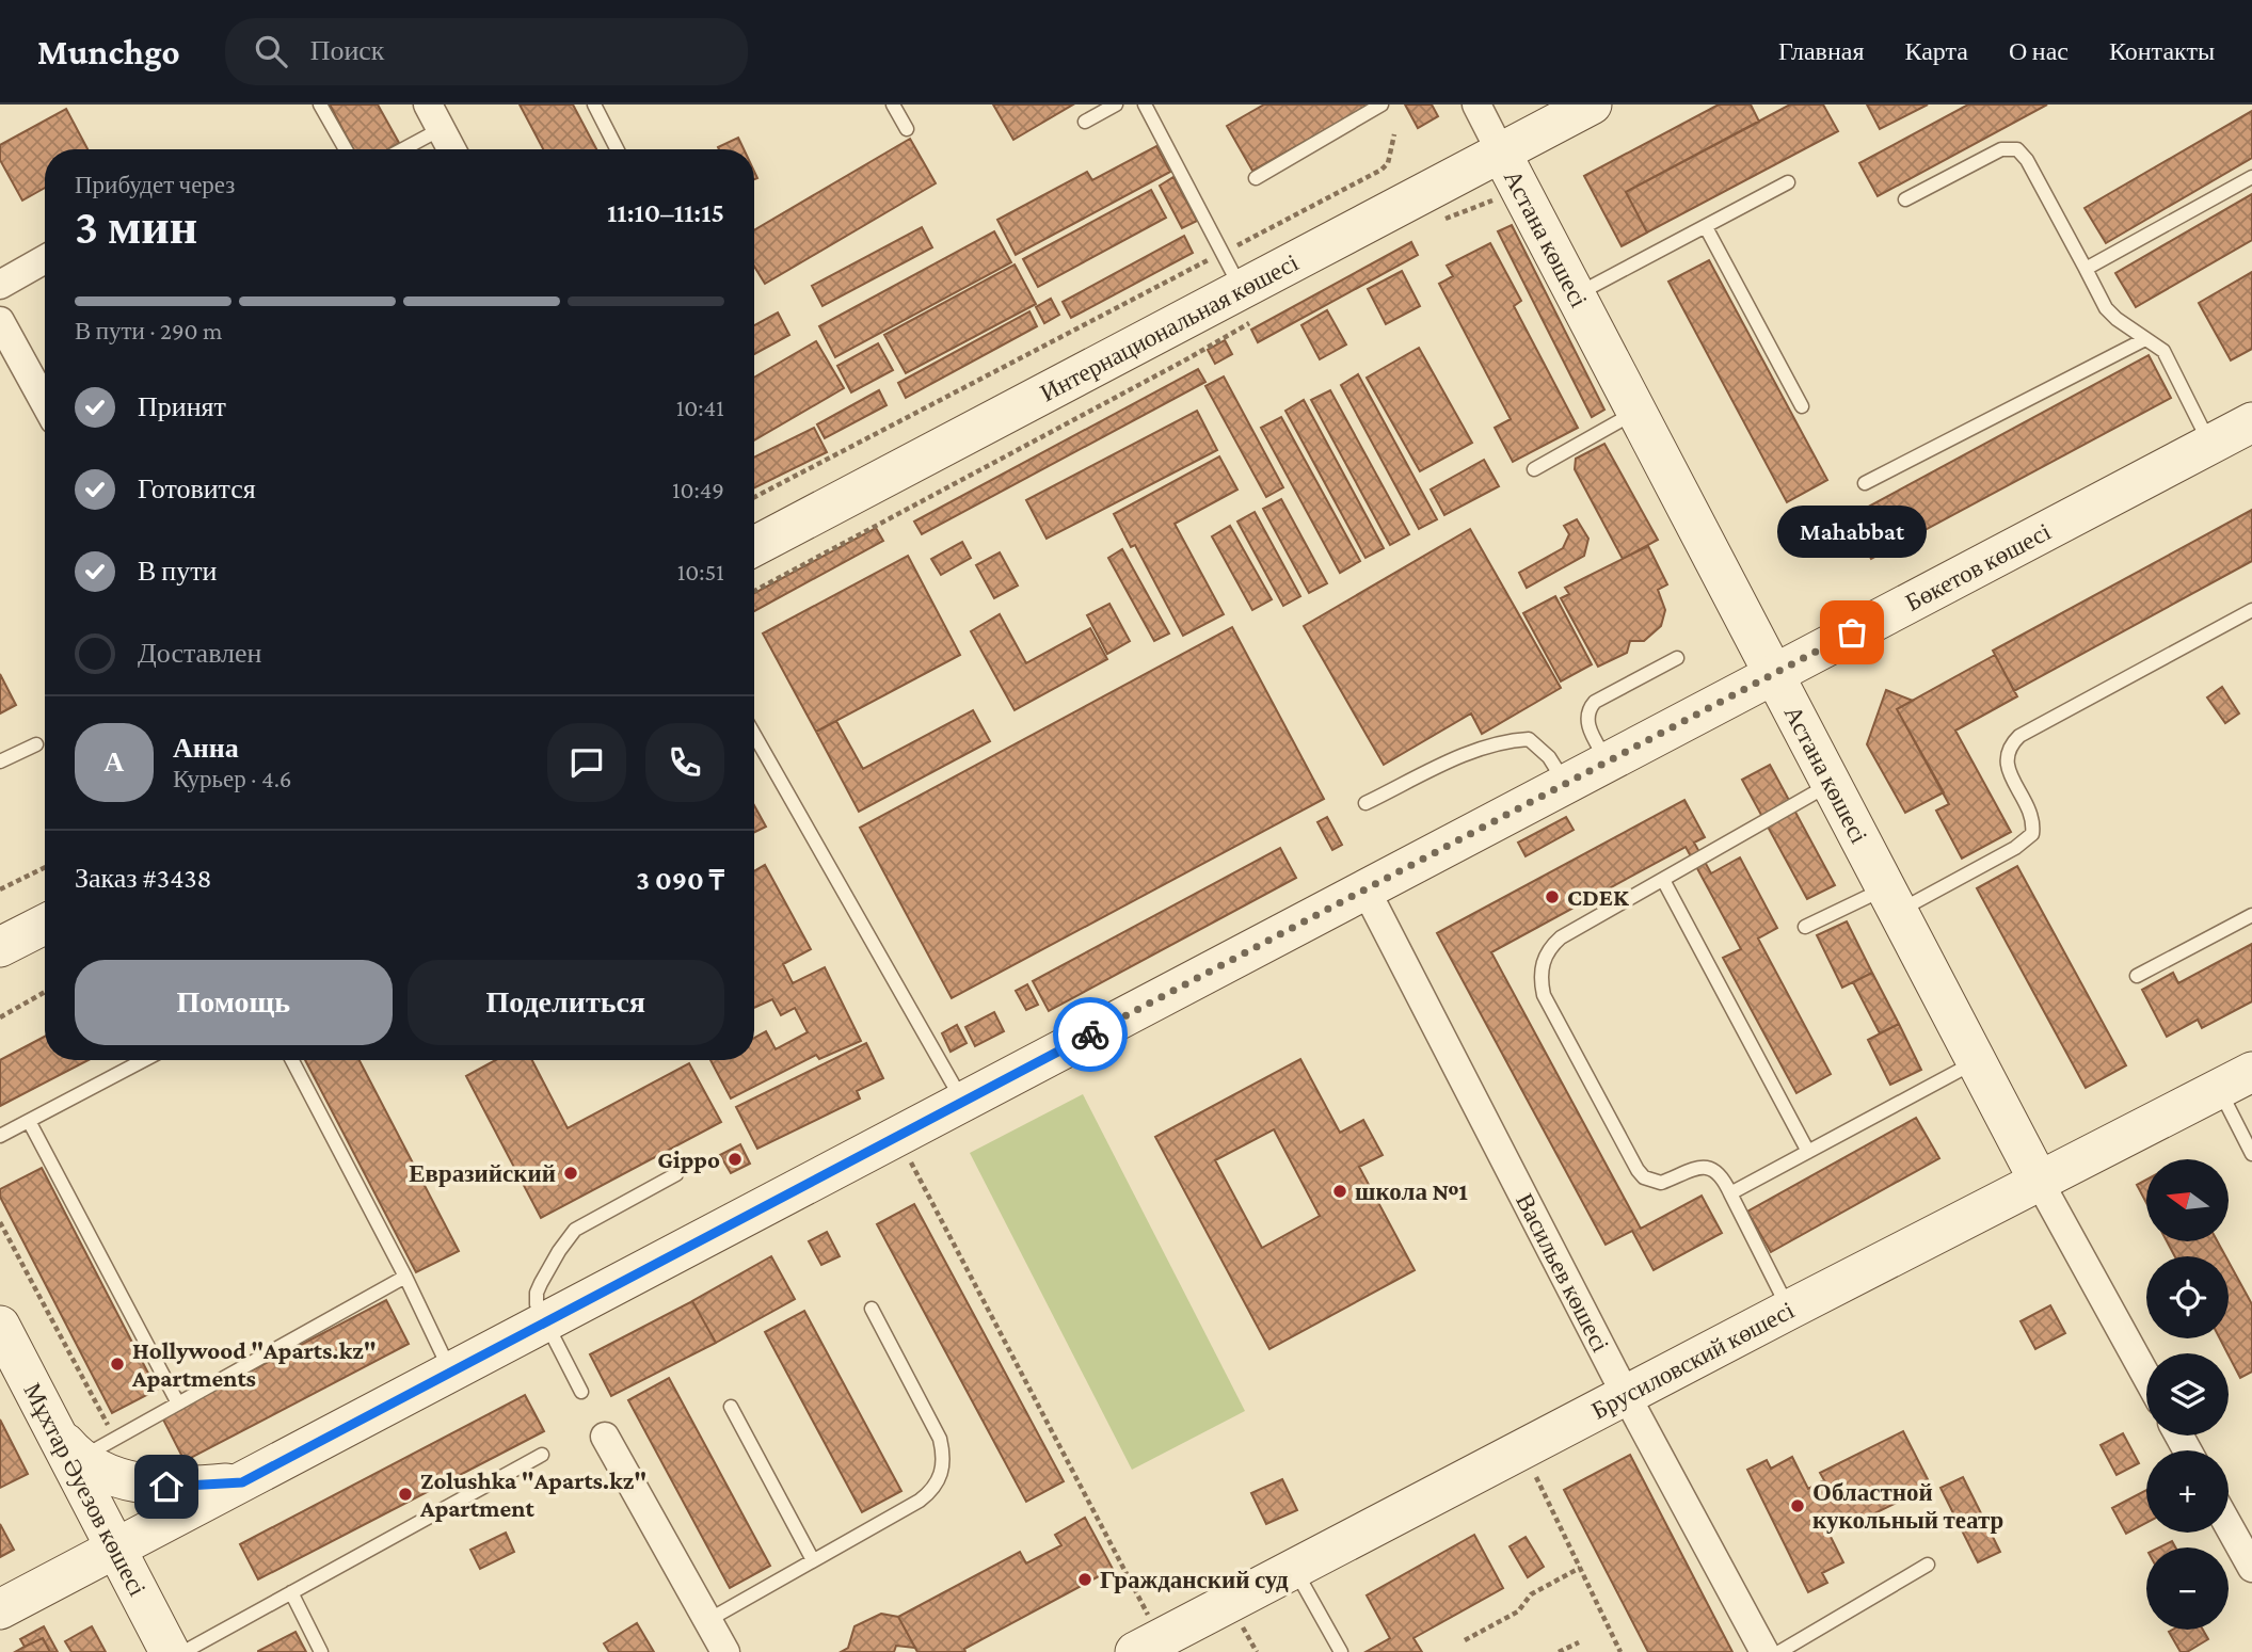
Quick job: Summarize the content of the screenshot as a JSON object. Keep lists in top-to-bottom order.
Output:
{
  "streets": {
    "main road": [
      "Астана көшесі",
      "Интернациональная көшесі",
      "Бөкетов көшесі",
      "Брусиловский көшесі",
      "Мұхтар Әуезов көшесі"
    ],
    "street": ["Васильев көшесі"]
  },
  "crossings": [
    ["Астана көшесі", "Интернациональная көшесі"],
    ["Астана көшесі", "Бөкетов көшесі"],
    ["Астана көшесі", "Брусиловский көшесі"],
    ["Бөкетов көшесі", "Васильев көшесі"],
    ["Бөкетов көшесі", "Мұхтар Әуезов көшесі"],
    ["Васильев көшесі", "Брусиловский көшесі"]
  ],
  "places": [
    "Mahabbat",
    "CDEK",
    "Gippo",
    "Евразийский",
    "школа №1",
    "Hollywood \"Aparts.kz\" Apartments",
    "Zolushka \"Aparts.kz\" Apartment",
    "Областной кукольный театр",
    "Гражданский суд"
  ],
  "north": "left",
  "page": {
    "header": "Munchgo",
    "search": "Поиск",
    "nav": [
      "Главная",
      "Карта",
      "О нас",
      "Контакты"
    ],
    "heading": ["3 мин", "Прибудет через", "11:10–11:15"],
    "panel": [
      "Анна",
      "Курьер · 4.6",
      "Заказ #3438",
      "3 090 ₸"
    ],
    "bar": "В пути · 290 m",
    "list": [
      ["Принят", "10:41"],
      ["Готовится", "10:49"],
      ["В пути", "10:51"],
      "Доставлен"
    ],
    "bubble": "Mahabbat",
    "round": "А",
    "buttons": ["Помощь", "Поделиться"],
    "map_buttons": ["+", "−"]
  }
}
